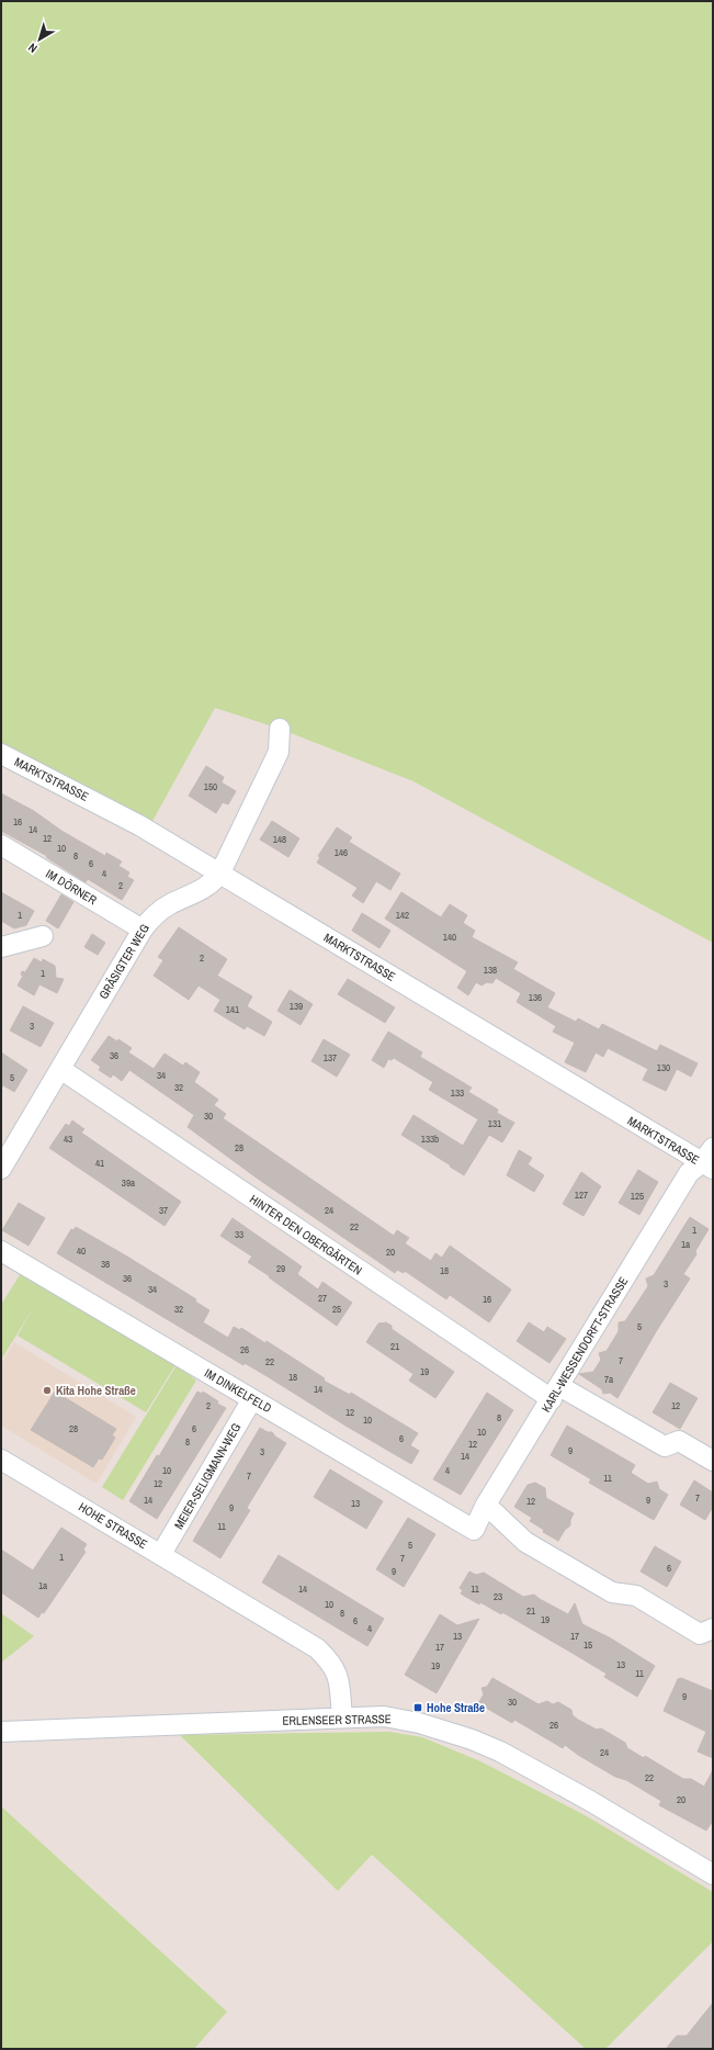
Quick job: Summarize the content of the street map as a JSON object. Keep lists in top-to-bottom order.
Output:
{
  "streets": {
    "street": [
      "MARKTSTRASSE",
      "IM DÖRNER",
      "GRÄSIGTER WEG",
      "HINTER DEN OBERGÄRTEN",
      "KARL-WESSENDORFT-STRASSE",
      "IM DINKELFELD",
      "MEIER-SELIGMANN-WEG",
      "HOHE STRASSE",
      "ERLENSEER STRASSE"
    ]
  },
  "crossings": [
    ["MARKTSTRASSE", "GRÄSIGTER WEG"],
    ["MARKTSTRASSE", "KARL-WESSENDORFT-STRASSE"],
    ["IM DÖRNER", "GRÄSIGTER WEG"],
    ["GRÄSIGTER WEG", "HINTER DEN OBERGÄRTEN"],
    ["HINTER DEN OBERGÄRTEN", "KARL-WESSENDORFT-STRASSE"],
    ["KARL-WESSENDORFT-STRASSE", "IM DINKELFELD"],
    ["IM DINKELFELD", "MEIER-SELIGMANN-WEG"],
    ["MEIER-SELIGMANN-WEG", "HOHE STRASSE"],
    ["HOHE STRASSE", "ERLENSEER STRASSE"]
  ],
  "places": {
    "other": ["Kita Hohe Straße"],
    "transit": ["Hohe Straße"]
  },
  "house_numbers": [
    "150",
    "16",
    "14",
    "12",
    "148",
    "10",
    "146",
    "8",
    "6",
    "4",
    "2",
    "1",
    "142",
    "140",
    "2",
    "138",
    "1",
    "136",
    "139",
    "141",
    "3",
    "36",
    "137",
    "130",
    "34",
    "5",
    "32",
    "133",
    "30",
    "131",
    "43",
    "133b",
    "28",
    "41",
    "39a",
    "127",
    "125",
    "37",
    "24",
    "22",
    "1",
    "33",
    "1a",
    "40",
    "20",
    "38",
    "29",
    "18",
    "36",
    "3",
    "34",
    "27",
    "16",
    "32",
    "25",
    "5",
    "21",
    "26",
    "7",
    "22",
    "19",
    "18",
    "7a",
    "14",
    "2",
    "12",
    "12",
    "8",
    "10",
    "28",
    "6",
    "10",
    "6",
    "8",
    "12",
    "9",
    "3",
    "14",
    "10",
    "4",
    "7",
    "11",
    "12",
    "7",
    "14",
    "9",
    "12",
    "13",
    "9",
    "11",
    "5",
    "1",
    "7",
    "6",
    "9",
    "1a",
    "14",
    "11",
    "23",
    "10",
    "21",
    "8",
    "19",
    "6",
    "4",
    "13",
    "17",
    "15",
    "17",
    "13",
    "19",
    "11",
    "9",
    "30",
    "26",
    "24",
    "22",
    "20"
  ],
  "north": "bottom left"
}
